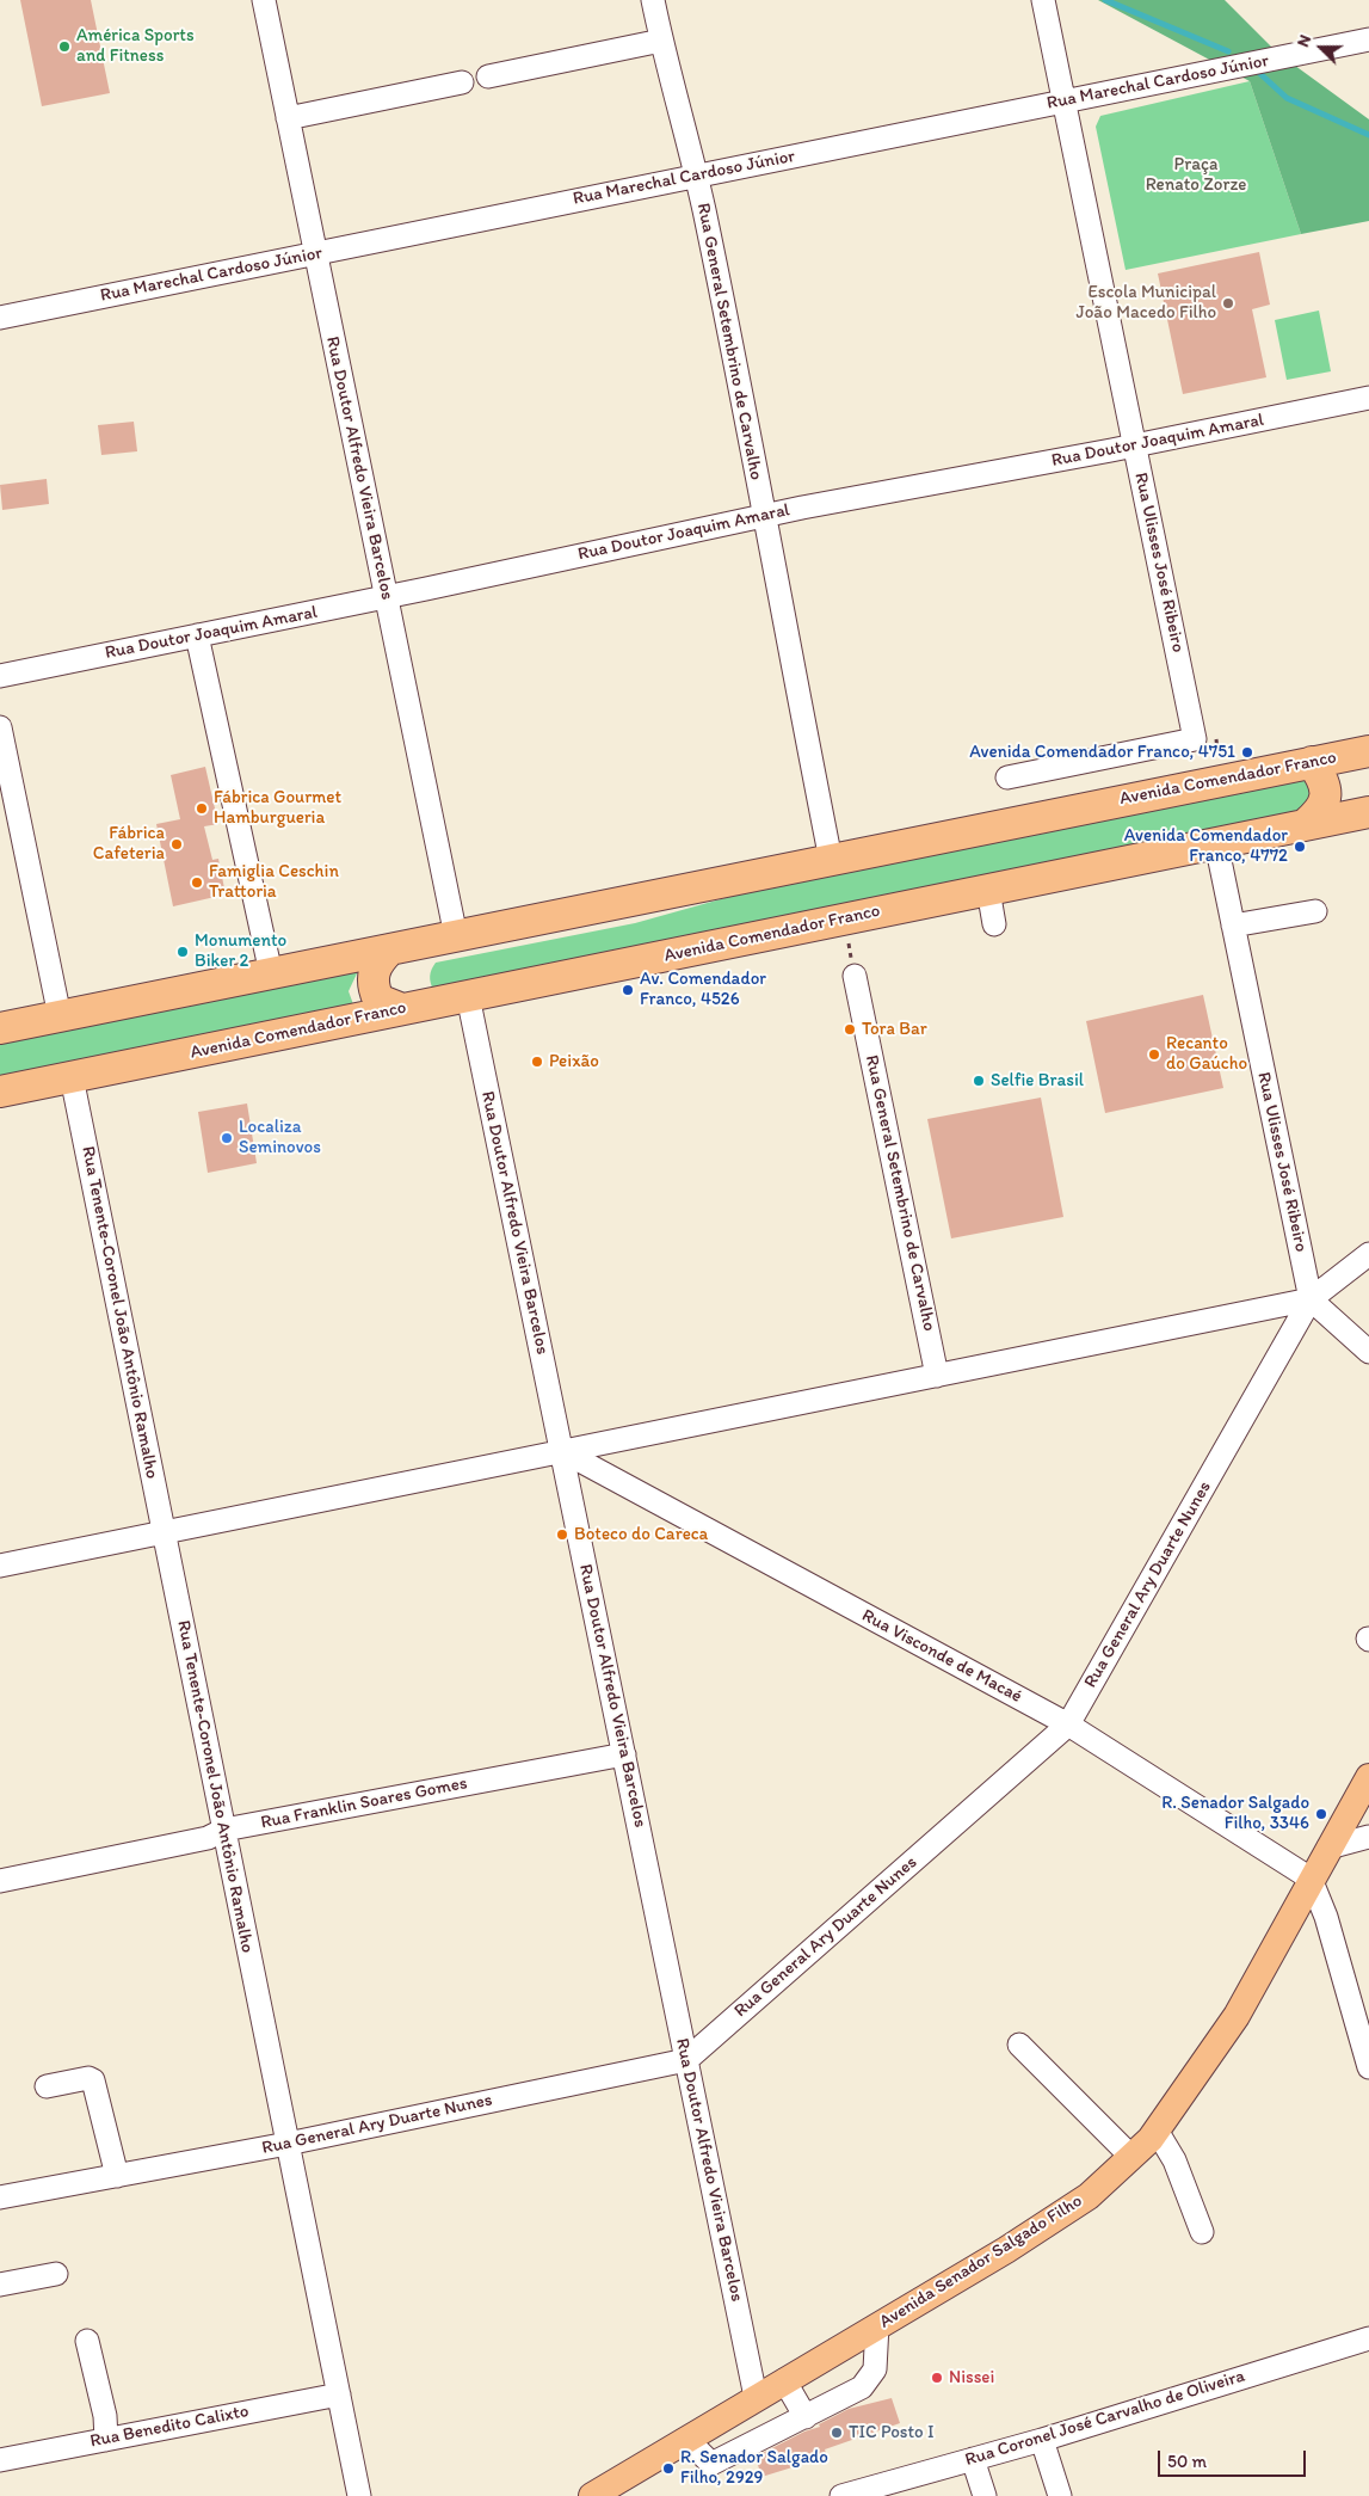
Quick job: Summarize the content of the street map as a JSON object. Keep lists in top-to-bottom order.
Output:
{
  "streets": {
    "highway": ["Avenida Comendador Franco"],
    "main road": ["Avenida Senador Salgado Filho"],
    "street": [
      "Rua Marechal Cardoso Júnior",
      "Rua General Setembrino de Carvalho",
      "Rua Doutor Joaquim Amaral",
      "Rua Doutor Alfredo Vieira Barcelos",
      "Rua Ulisses José Ribeiro",
      "Rua Tenente-Coronel João Antônio Ramalho",
      "Rua General Ary Duarte Nunes",
      "Rua Visconde de Macaé",
      "Rua Franklin Soares Gomes",
      "Rua Coronel José Carvalho de Oliveira",
      "Rua Benedito Calixto"
    ]
  },
  "crossings": [
    ["Rua Marechal Cardoso Júnior", "Rua General Setembrino de Carvalho"],
    ["Rua Marechal Cardoso Júnior", "Rua Doutor Alfredo Vieira Barcelos"],
    ["Rua Marechal Cardoso Júnior", "Rua Ulisses José Ribeiro"],
    ["Rua General Setembrino de Carvalho", "Rua Doutor Joaquim Amaral"],
    ["Rua General Setembrino de Carvalho", "Avenida Comendador Franco"],
    ["Rua Doutor Joaquim Amaral", "Rua Doutor Alfredo Vieira Barcelos"],
    ["Rua Doutor Joaquim Amaral", "Rua Ulisses José Ribeiro"],
    ["Rua Doutor Alfredo Vieira Barcelos", "Avenida Comendador Franco"],
    ["Rua Doutor Alfredo Vieira Barcelos", "Rua General Ary Duarte Nunes"],
    ["Rua Doutor Alfredo Vieira Barcelos", "Rua Visconde de Macaé"],
    ["Rua Doutor Alfredo Vieira Barcelos", "Rua Franklin Soares Gomes"],
    ["Rua Doutor Alfredo Vieira Barcelos", "Avenida Senador Salgado Filho"],
    ["Rua Ulisses José Ribeiro", "Avenida Comendador Franco"],
    ["Rua Ulisses José Ribeiro", "Rua General Ary Duarte Nunes"],
    ["Avenida Comendador Franco", "Rua Tenente-Coronel João Antônio Ramalho"],
    ["Rua Tenente-Coronel João Antônio Ramalho", "Rua General Ary Duarte Nunes"],
    ["Rua Tenente-Coronel João Antônio Ramalho", "Rua Franklin Soares Gomes"],
    ["Rua Tenente-Coronel João Antônio Ramalho", "Rua Benedito Calixto"],
    ["Rua General Ary Duarte Nunes", "Rua Visconde de Macaé"],
    ["Rua Visconde de Macaé", "Avenida Senador Salgado Filho"]
  ],
  "parks": ["Praça Renato Zorze"],
  "places": [
    "América Sports and Fitness",
    "Escola Municipal João Macedo Filho",
    "Avenida Comendador Franco, 4751",
    "Fábrica Gourmet Hamburgueria",
    "Fábrica Cafeteria",
    "Avenida Comendador Franco, 4772",
    "Famiglia Ceschin Trattoria",
    "Monumento Biker 2",
    "Av. Comendador Franco, 4526",
    "Tora Bar",
    "Recanto do Gaúcho",
    "Peixão",
    "Selfie Brasil",
    "Localiza Seminovos",
    "Boteco do Careca",
    "R. Senador Salgado Filho, 3346",
    "Nissei",
    "TIC Posto I",
    "R. Senador Salgado Filho, 2929"
  ],
  "scale_bar": "50 m",
  "north": "left"
}
